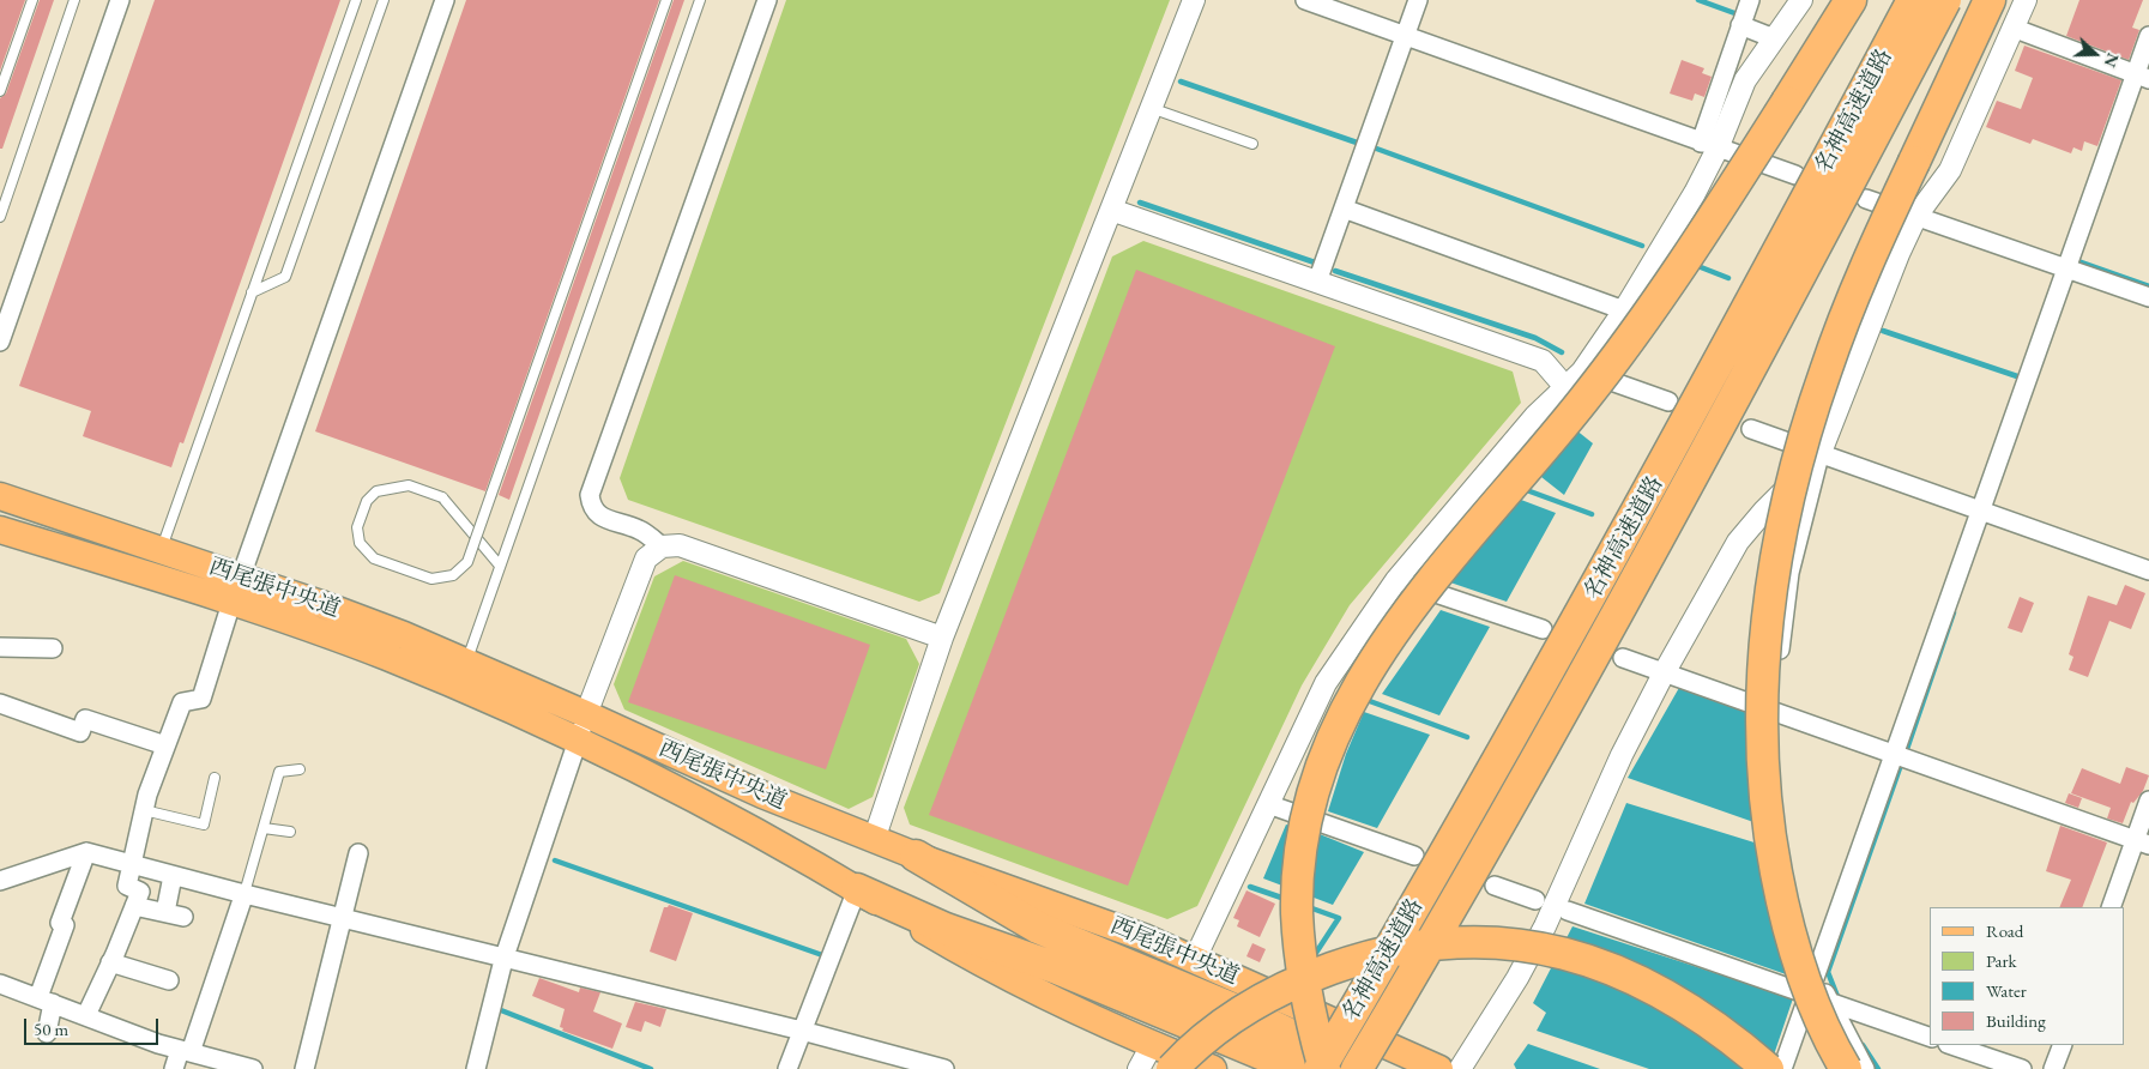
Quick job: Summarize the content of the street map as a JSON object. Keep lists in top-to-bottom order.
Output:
{
  "streets": {
    "highway": ["名神高速道路"],
    "main road": ["西尾張中央道"]
  },
  "legend": [
    "Road",
    "Park",
    "Water",
    "Building"
  ],
  "scale_bar": "50 m",
  "north": "right"
}
